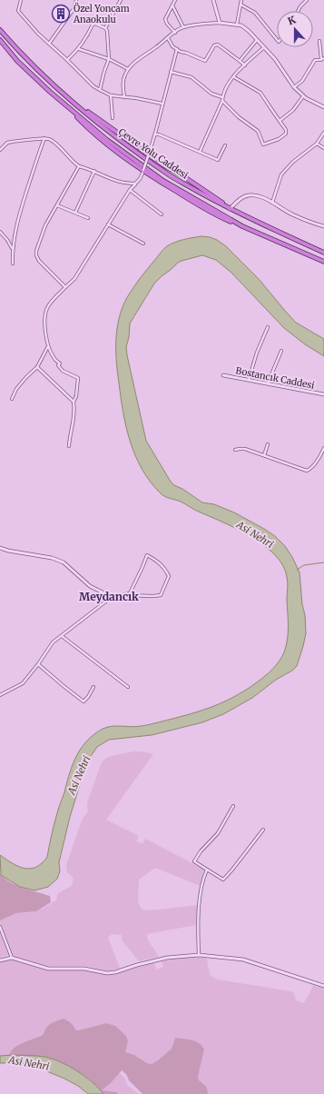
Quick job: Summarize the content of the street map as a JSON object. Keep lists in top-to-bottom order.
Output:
{
  "streets": {
    "highway": ["Çevre Yolu Caddesi"],
    "street": ["Bostancık Caddesi"]
  },
  "districts": ["Meydancık"],
  "water": ["Asi Nehri"],
  "places": {
    "building": ["Özel Yoncam Anaokulu"]
  },
  "north": "top"
}
